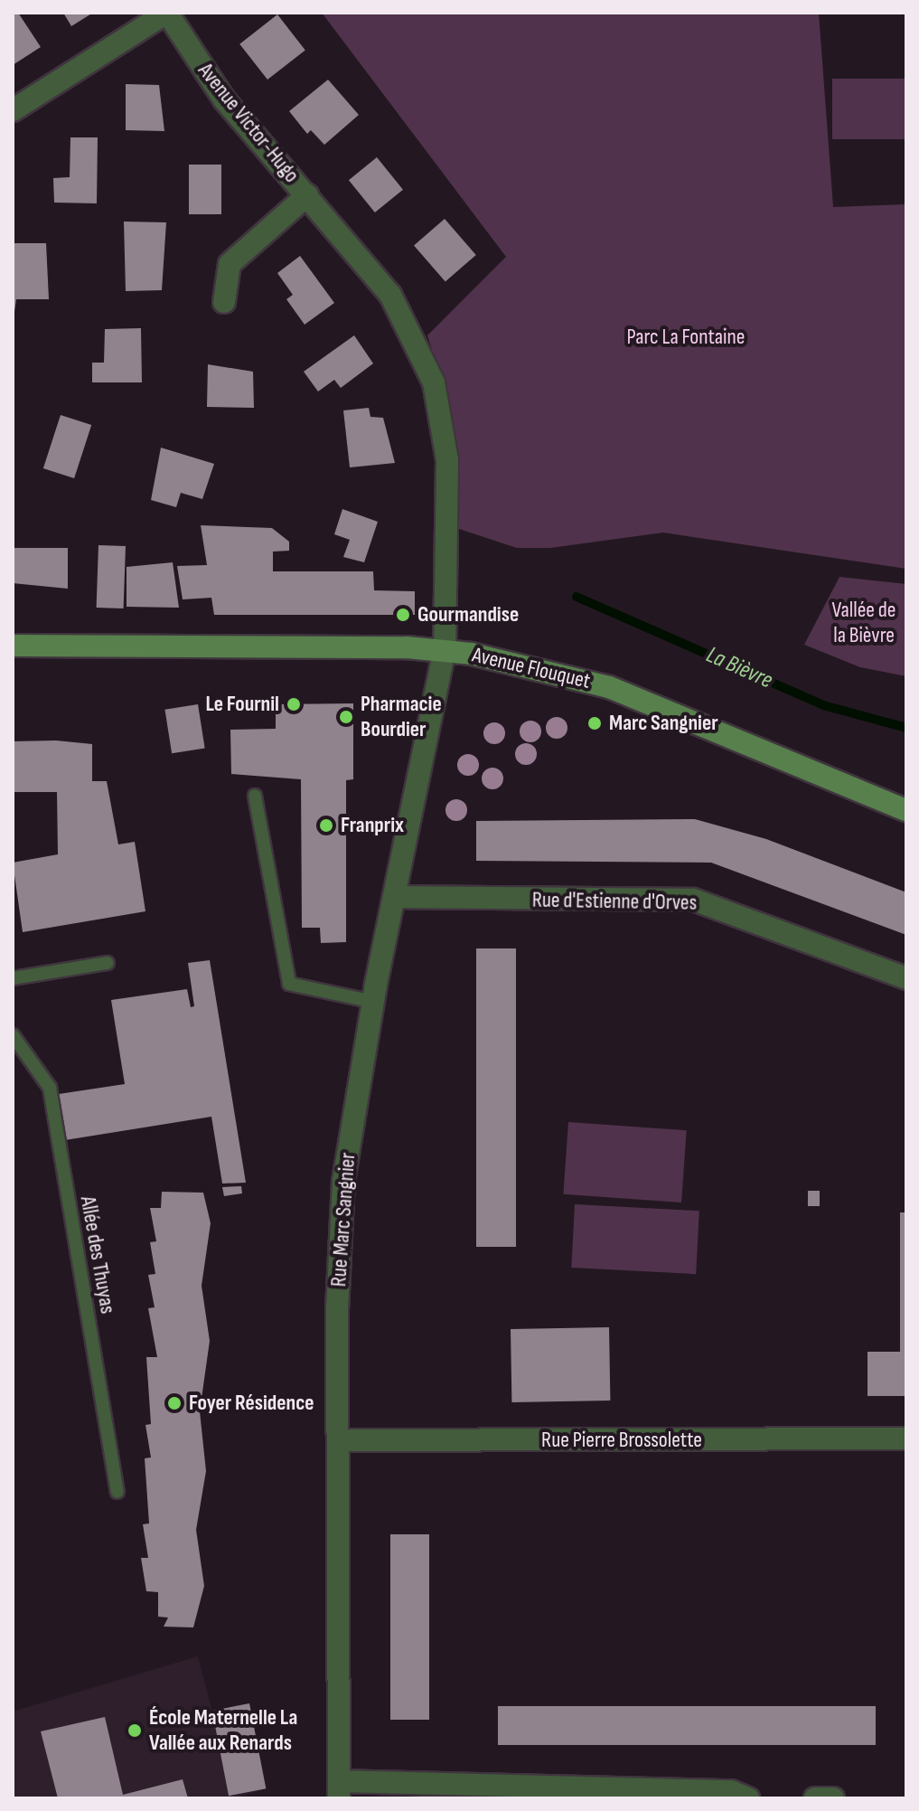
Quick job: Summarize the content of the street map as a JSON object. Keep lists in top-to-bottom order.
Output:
{
  "streets": {
    "main road": ["Avenue Flouquet"],
    "street": [
      "Avenue Victor-Hugo",
      "Rue d'Estienne d'Orves",
      "Rue Marc Sangnier",
      "Rue Pierre Brossolette"
    ],
    "lane": ["Allée des Thuyas"]
  },
  "crossings": [
    ["Avenue Victor-Hugo", "Avenue Flouquet"],
    ["Avenue Victor-Hugo", "Rue Marc Sangnier"],
    ["Avenue Flouquet", "Rue Marc Sangnier"],
    ["Rue d'Estienne d'Orves", "Rue Marc Sangnier"],
    ["Rue Marc Sangnier", "Rue Pierre Brossolette"]
  ],
  "water": ["La Bièvre"],
  "parks": ["Parc La Fontaine", "Vallée de la Bièvre"],
  "places": [
    "Gourmandise",
    "Le Fournil",
    "Pharmacie Bourdier",
    "Marc Sangnier",
    "Franprix",
    "Foyer Résidence",
    "École Maternelle La Vallée aux Renards"
  ]
}
